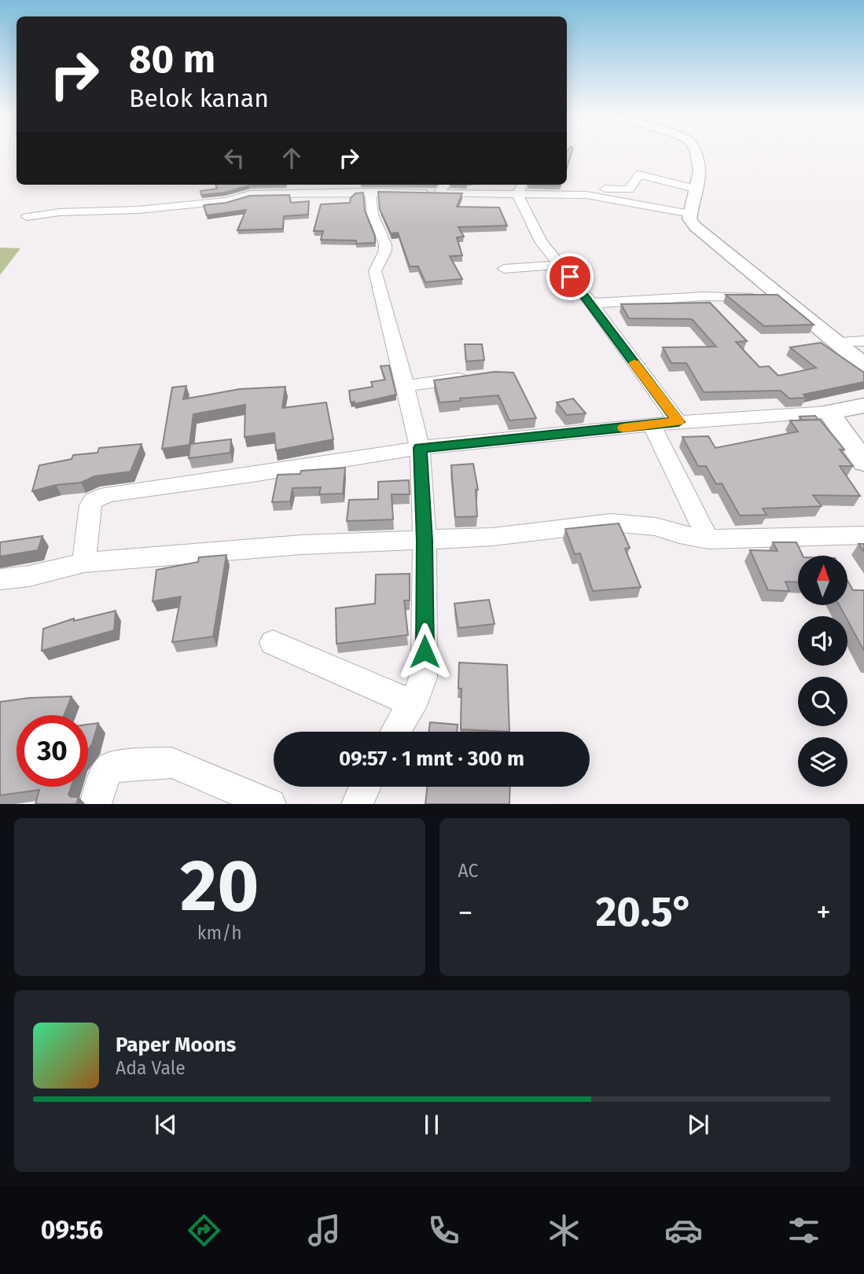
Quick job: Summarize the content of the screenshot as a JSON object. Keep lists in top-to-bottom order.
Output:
{
  "north": "top",
  "page": {
    "turn": ["80 m", "Belok kanan"],
    "limit": "30",
    "trip": "09:57 · 1 mnt · 300 m",
    "tile": [
      ["20", "km/h"],
      "AC"
    ],
    "heat": ["−", "20.5°", "+"],
    "song": ["Paper Moons", "Ada Vale"],
    "tabs": "09:56"
  }
}
